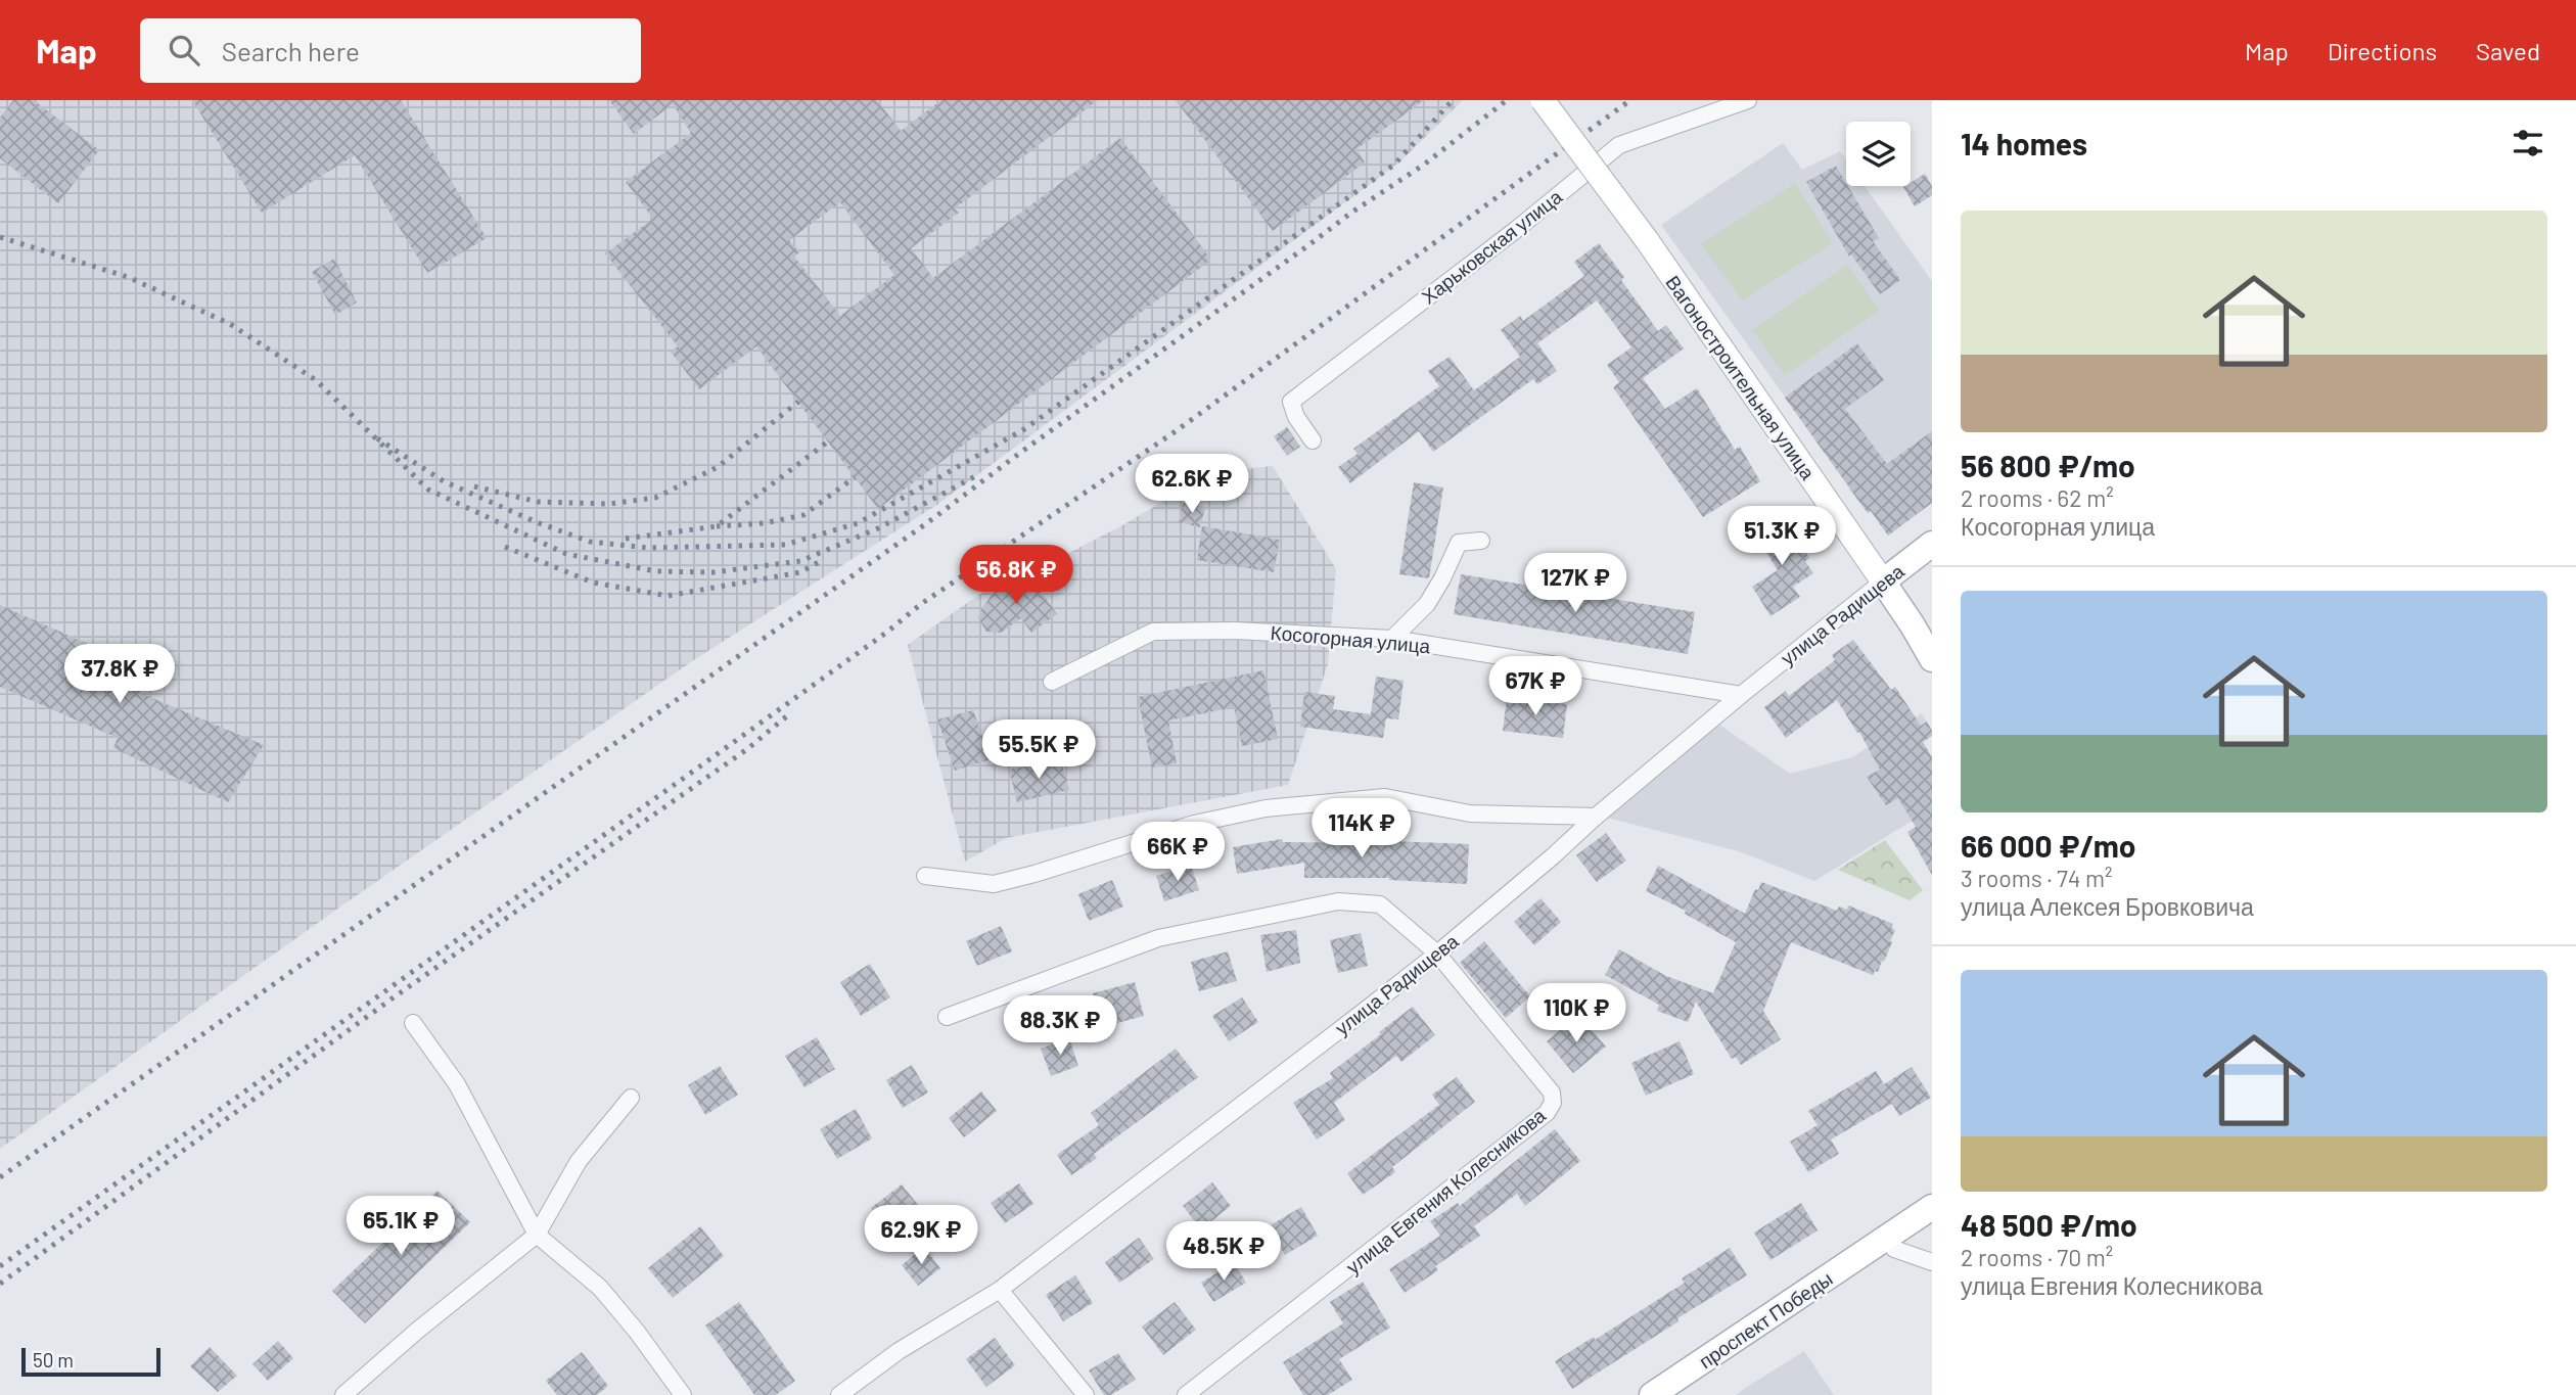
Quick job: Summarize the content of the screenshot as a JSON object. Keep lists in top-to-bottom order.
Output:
{
  "streets": {
    "main road": ["Вагоностроительная улица", "улица Радищева", "проспект Победы"],
    "street": ["Харьковская улица", "Косогорная улица", "улица Евгения Колесникова"]
  },
  "crossings": [
    ["Вагоностроительная улица", "улица Радищева"],
    ["улица Радищева", "Косогорная улица"],
    ["улица Радищева", "улица Евгения Колесникова"]
  ],
  "scale_bar": "50 m",
  "page": {
    "header": "Map",
    "search": "Search here",
    "nav": ["Map", "Directions", "Saved"],
    "heading": "14 homes",
    "list": [
      {
        "name": "56 800 ₽/mo",
        "note": "2 rooms · 62 m² · Косогорная улица"
      },
      {
        "name": "66 000 ₽/mo",
        "note": "3 rooms · 74 m² · улица Алексея Бровковича"
      },
      {
        "name": "48 500 ₽/mo",
        "note": "2 rooms · 70 m² · улица Евгения Колесникова"
      }
    ],
    "price": [
      "62.6K ₽",
      "51.3K ₽",
      "56.8K ₽",
      "127K ₽",
      "37.8K ₽",
      "67K ₽",
      "55.5K ₽",
      "114K ₽",
      "66K ₽",
      "110K ₽",
      "88.3K ₽",
      "65.1K ₽",
      "62.9K ₽",
      "48.5K ₽"
    ],
    "scale": "50 m"
  }
}
